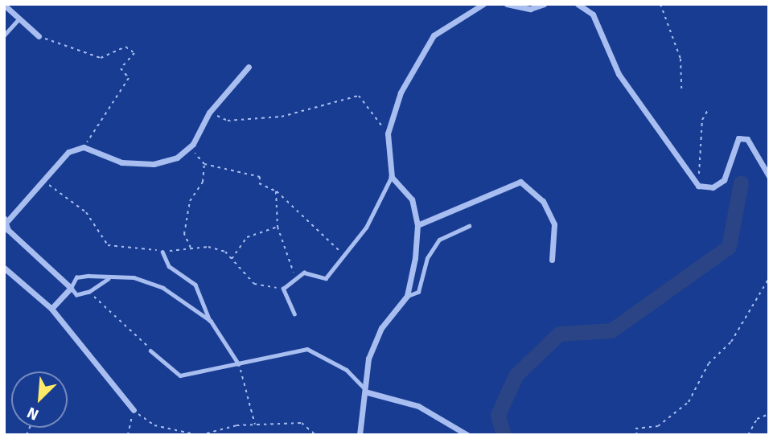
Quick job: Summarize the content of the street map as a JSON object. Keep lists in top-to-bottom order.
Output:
{
  "north": "bottom left"
}
